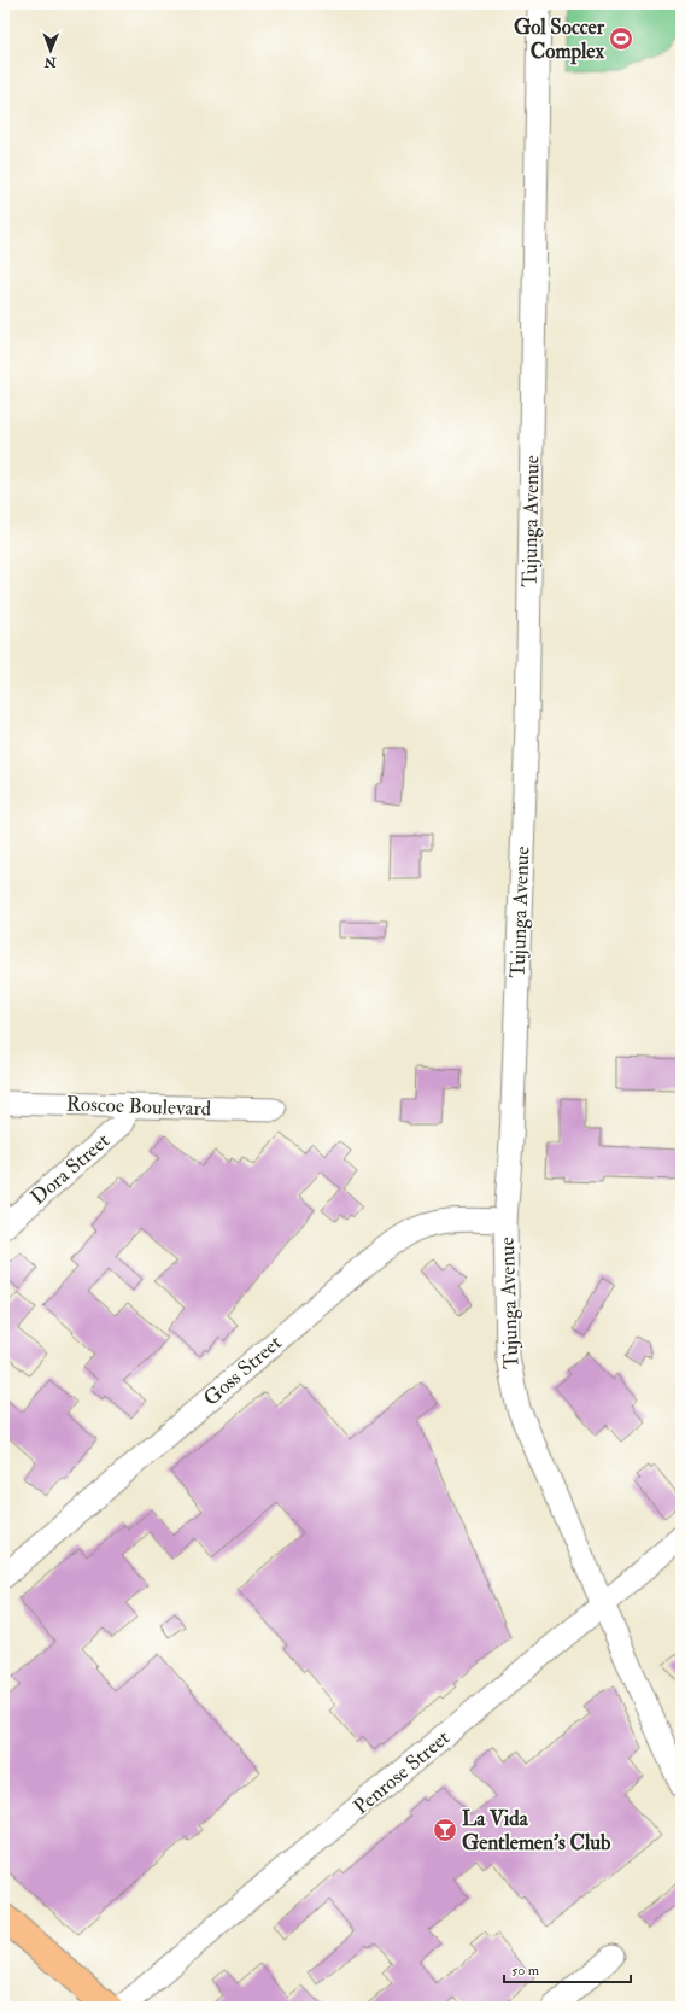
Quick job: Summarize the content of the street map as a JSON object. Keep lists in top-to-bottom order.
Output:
{
  "streets": {
    "street": [
      "Tujunga Avenue",
      "Roscoe Boulevard",
      "Dora Street",
      "Goss Street",
      "Penrose Street"
    ]
  },
  "crossings": [
    ["Tujunga Avenue", "Goss Street"],
    ["Tujunga Avenue", "Penrose Street"],
    ["Roscoe Boulevard", "Dora Street"]
  ],
  "places": {
    "sports": ["Gol Soccer Complex"],
    "bar": ["La Vida Gentlemen's Club"]
  },
  "scale_bar": "50 m",
  "north": "bottom"
}
